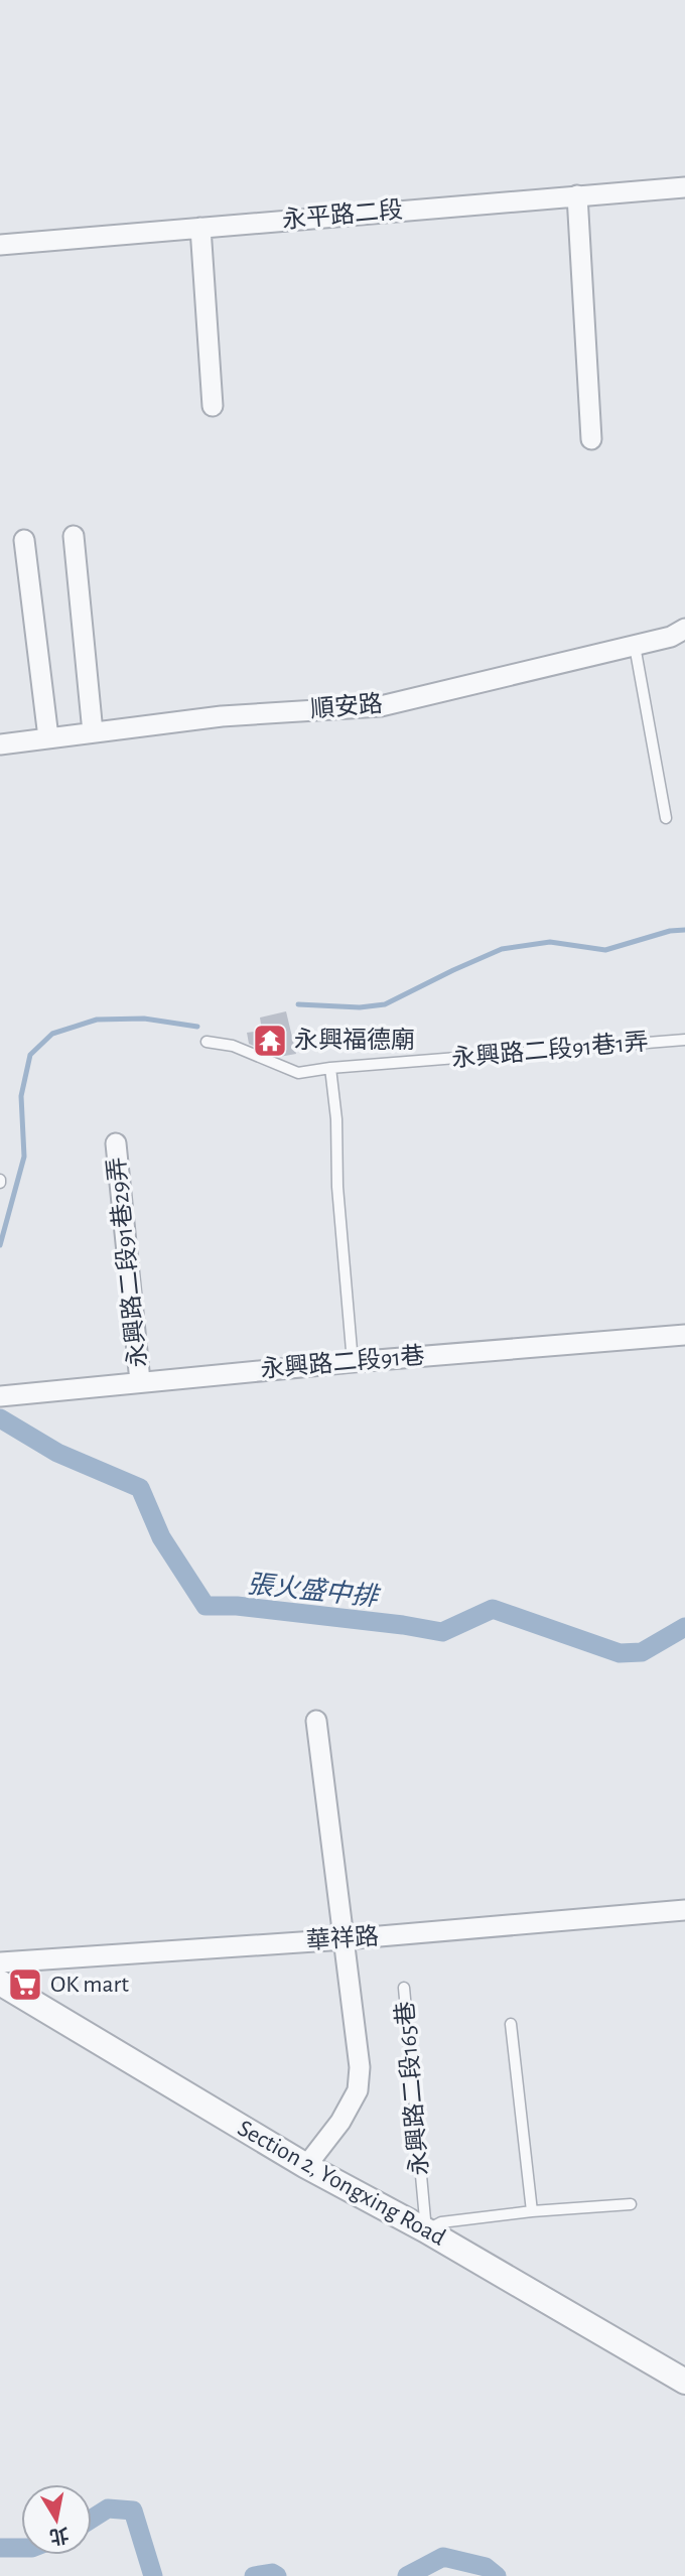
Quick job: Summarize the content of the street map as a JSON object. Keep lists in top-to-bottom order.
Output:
{
  "streets": {
    "street": [
      "永平路二段",
      "順安路",
      "永興路二段91巷29弄",
      "永興路二段91巷",
      "華祥路",
      "Section 2, Yongxing Road"
    ],
    "lane": ["永興路二段91巷1弄", "永興路二段165巷"]
  },
  "crossings": [
    ["永興路二段91巷29弄", "永興路二段91巷"],
    ["永興路二段165巷", "Section 2, Yongxing Road"]
  ],
  "water": ["張火盛中排"],
  "places": {
    "temple": ["永興福德廟"],
    "supermarket": ["OK mart"]
  },
  "north": "bottom"
}
